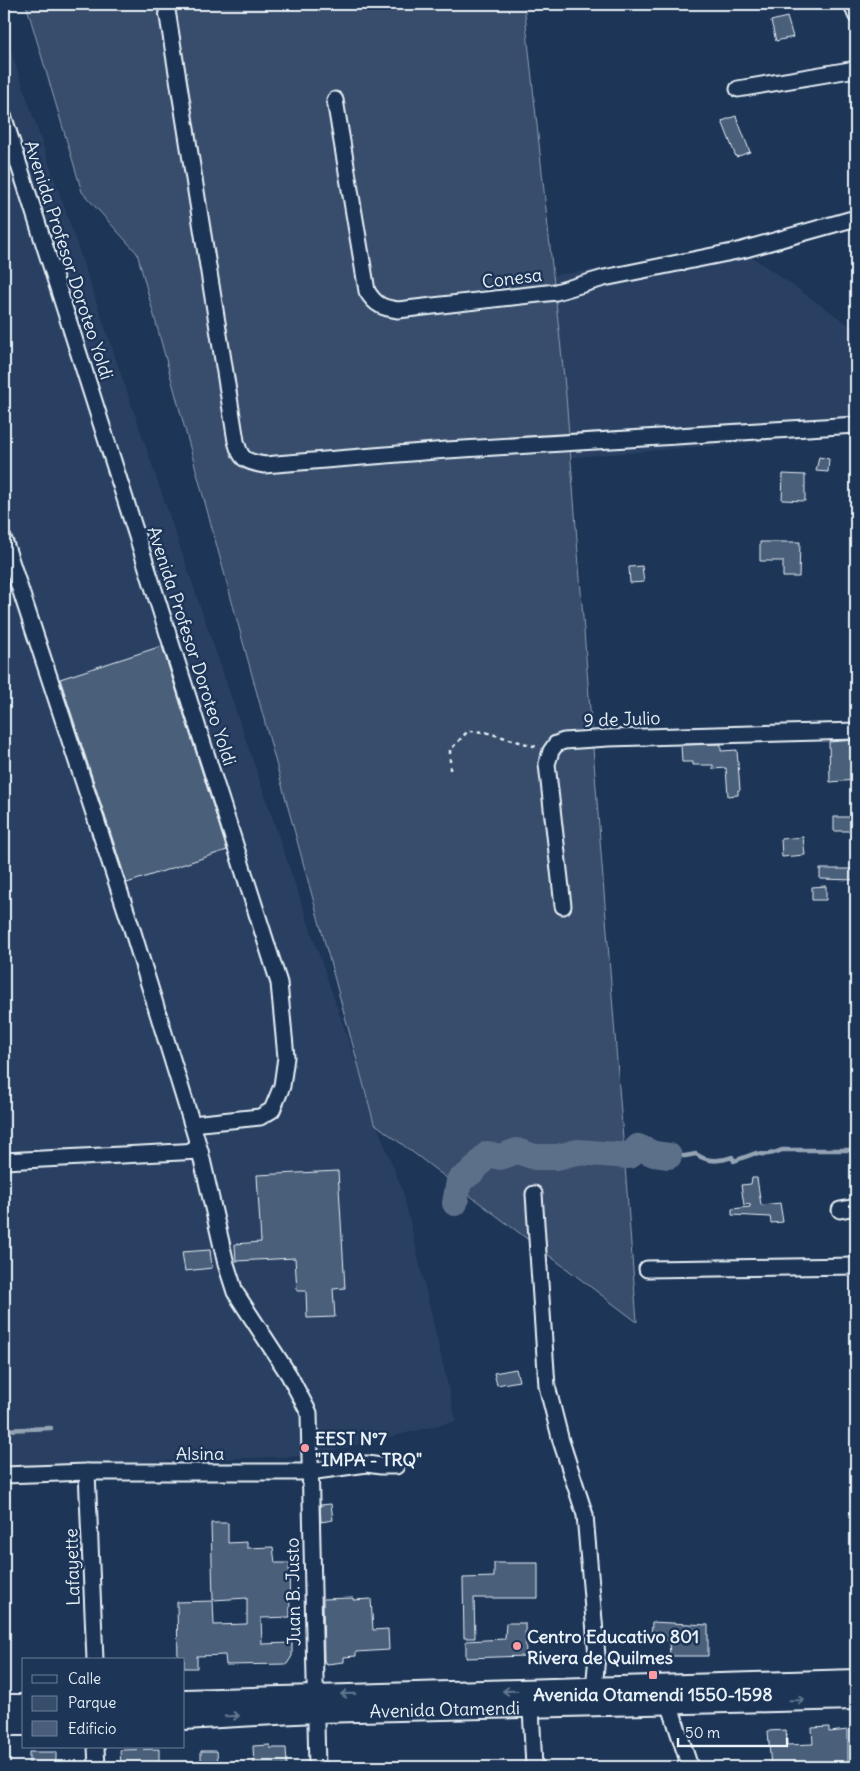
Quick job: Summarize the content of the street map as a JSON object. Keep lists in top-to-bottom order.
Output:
{
  "streets": {
    "main road": ["Avenida Otamendi"],
    "street": [
      "Avenida Profesor Doroteo Yoldi",
      "Conesa",
      "9 de Julio",
      "Alsina",
      "Lafayette",
      "Juan B. Justo"
    ]
  },
  "crossings": [
    ["Avenida Profesor Doroteo Yoldi", "Juan B. Justo"],
    ["Alsina", "Lafayette"],
    ["Alsina", "Juan B. Justo"],
    ["Juan B. Justo", "Avenida Otamendi"]
  ],
  "places": {
    "other": ["EEST N°7 \"IMPA - TRQ\"", "Centro Educativo 801 Rivera de Quilmes"],
    "transit": ["Avenida Otamendi 1550-1598"]
  },
  "legend": ["Calle", "Parque", "Edificio"],
  "scale_bar": "50 m"
}
